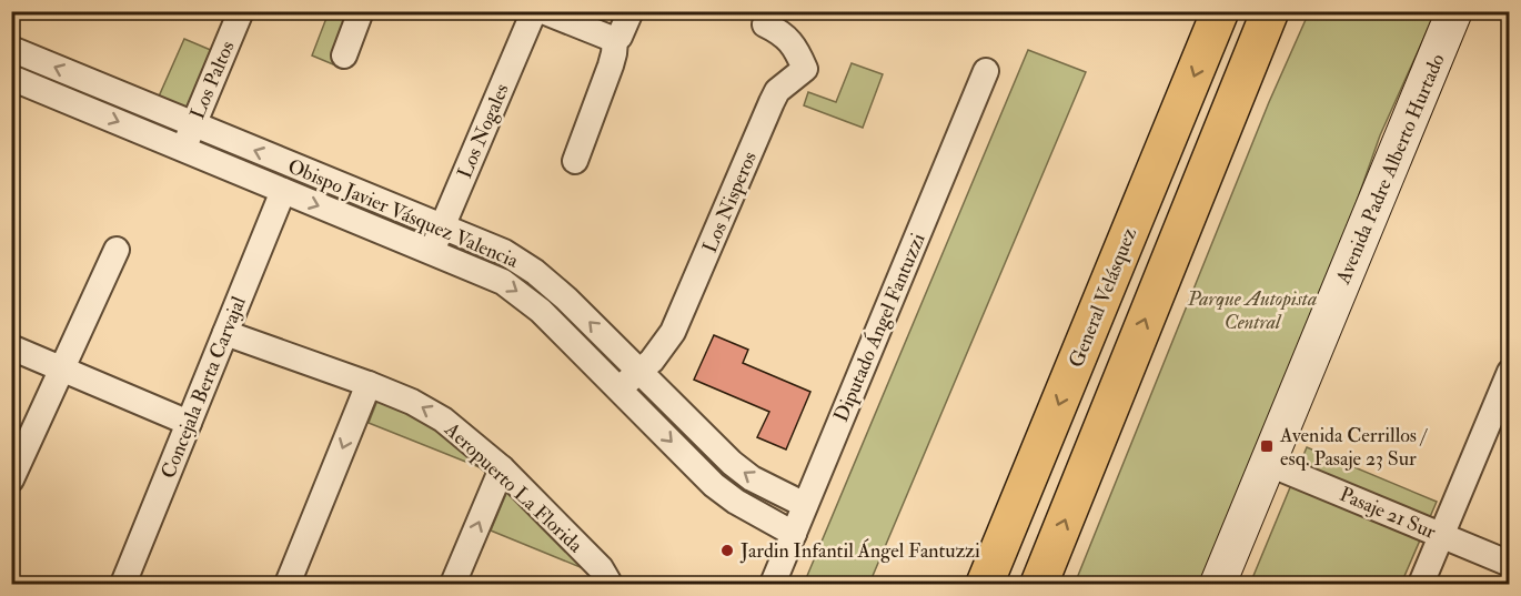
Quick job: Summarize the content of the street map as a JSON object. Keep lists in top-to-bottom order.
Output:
{
  "streets": {
    "highway": ["General Velásquez"],
    "street": [
      "Los Paltos",
      "Los Nogales",
      "Avenida Padre Alberto Hurtado",
      "Los Nisperos",
      "Obispo Javier Vásquez Valencia",
      "Diputado Ángel Fantuzzi",
      "Concejala Berta Carvajal",
      "Aeropuerto La Florida",
      "Pasaje 21 Sur"
    ]
  },
  "crossings": [
    ["Los Paltos", "Obispo Javier Vásquez Valencia"],
    ["Los Nogales", "Obispo Javier Vásquez Valencia"],
    ["Avenida Padre Alberto Hurtado", "Pasaje 21 Sur"],
    ["Los Nisperos", "Obispo Javier Vásquez Valencia"],
    ["Obispo Javier Vásquez Valencia", "Diputado Ángel Fantuzzi"],
    ["Obispo Javier Vásquez Valencia", "Concejala Berta Carvajal"],
    ["Concejala Berta Carvajal", "Aeropuerto La Florida"]
  ],
  "parks": ["Parque Autopista Central"],
  "places": {
    "transit": ["Avenida Cerrillos / esq. Pasaje 23 Sur"],
    "other": ["Jardin Infantil Ángel Fantuzzi"]
  }
}
